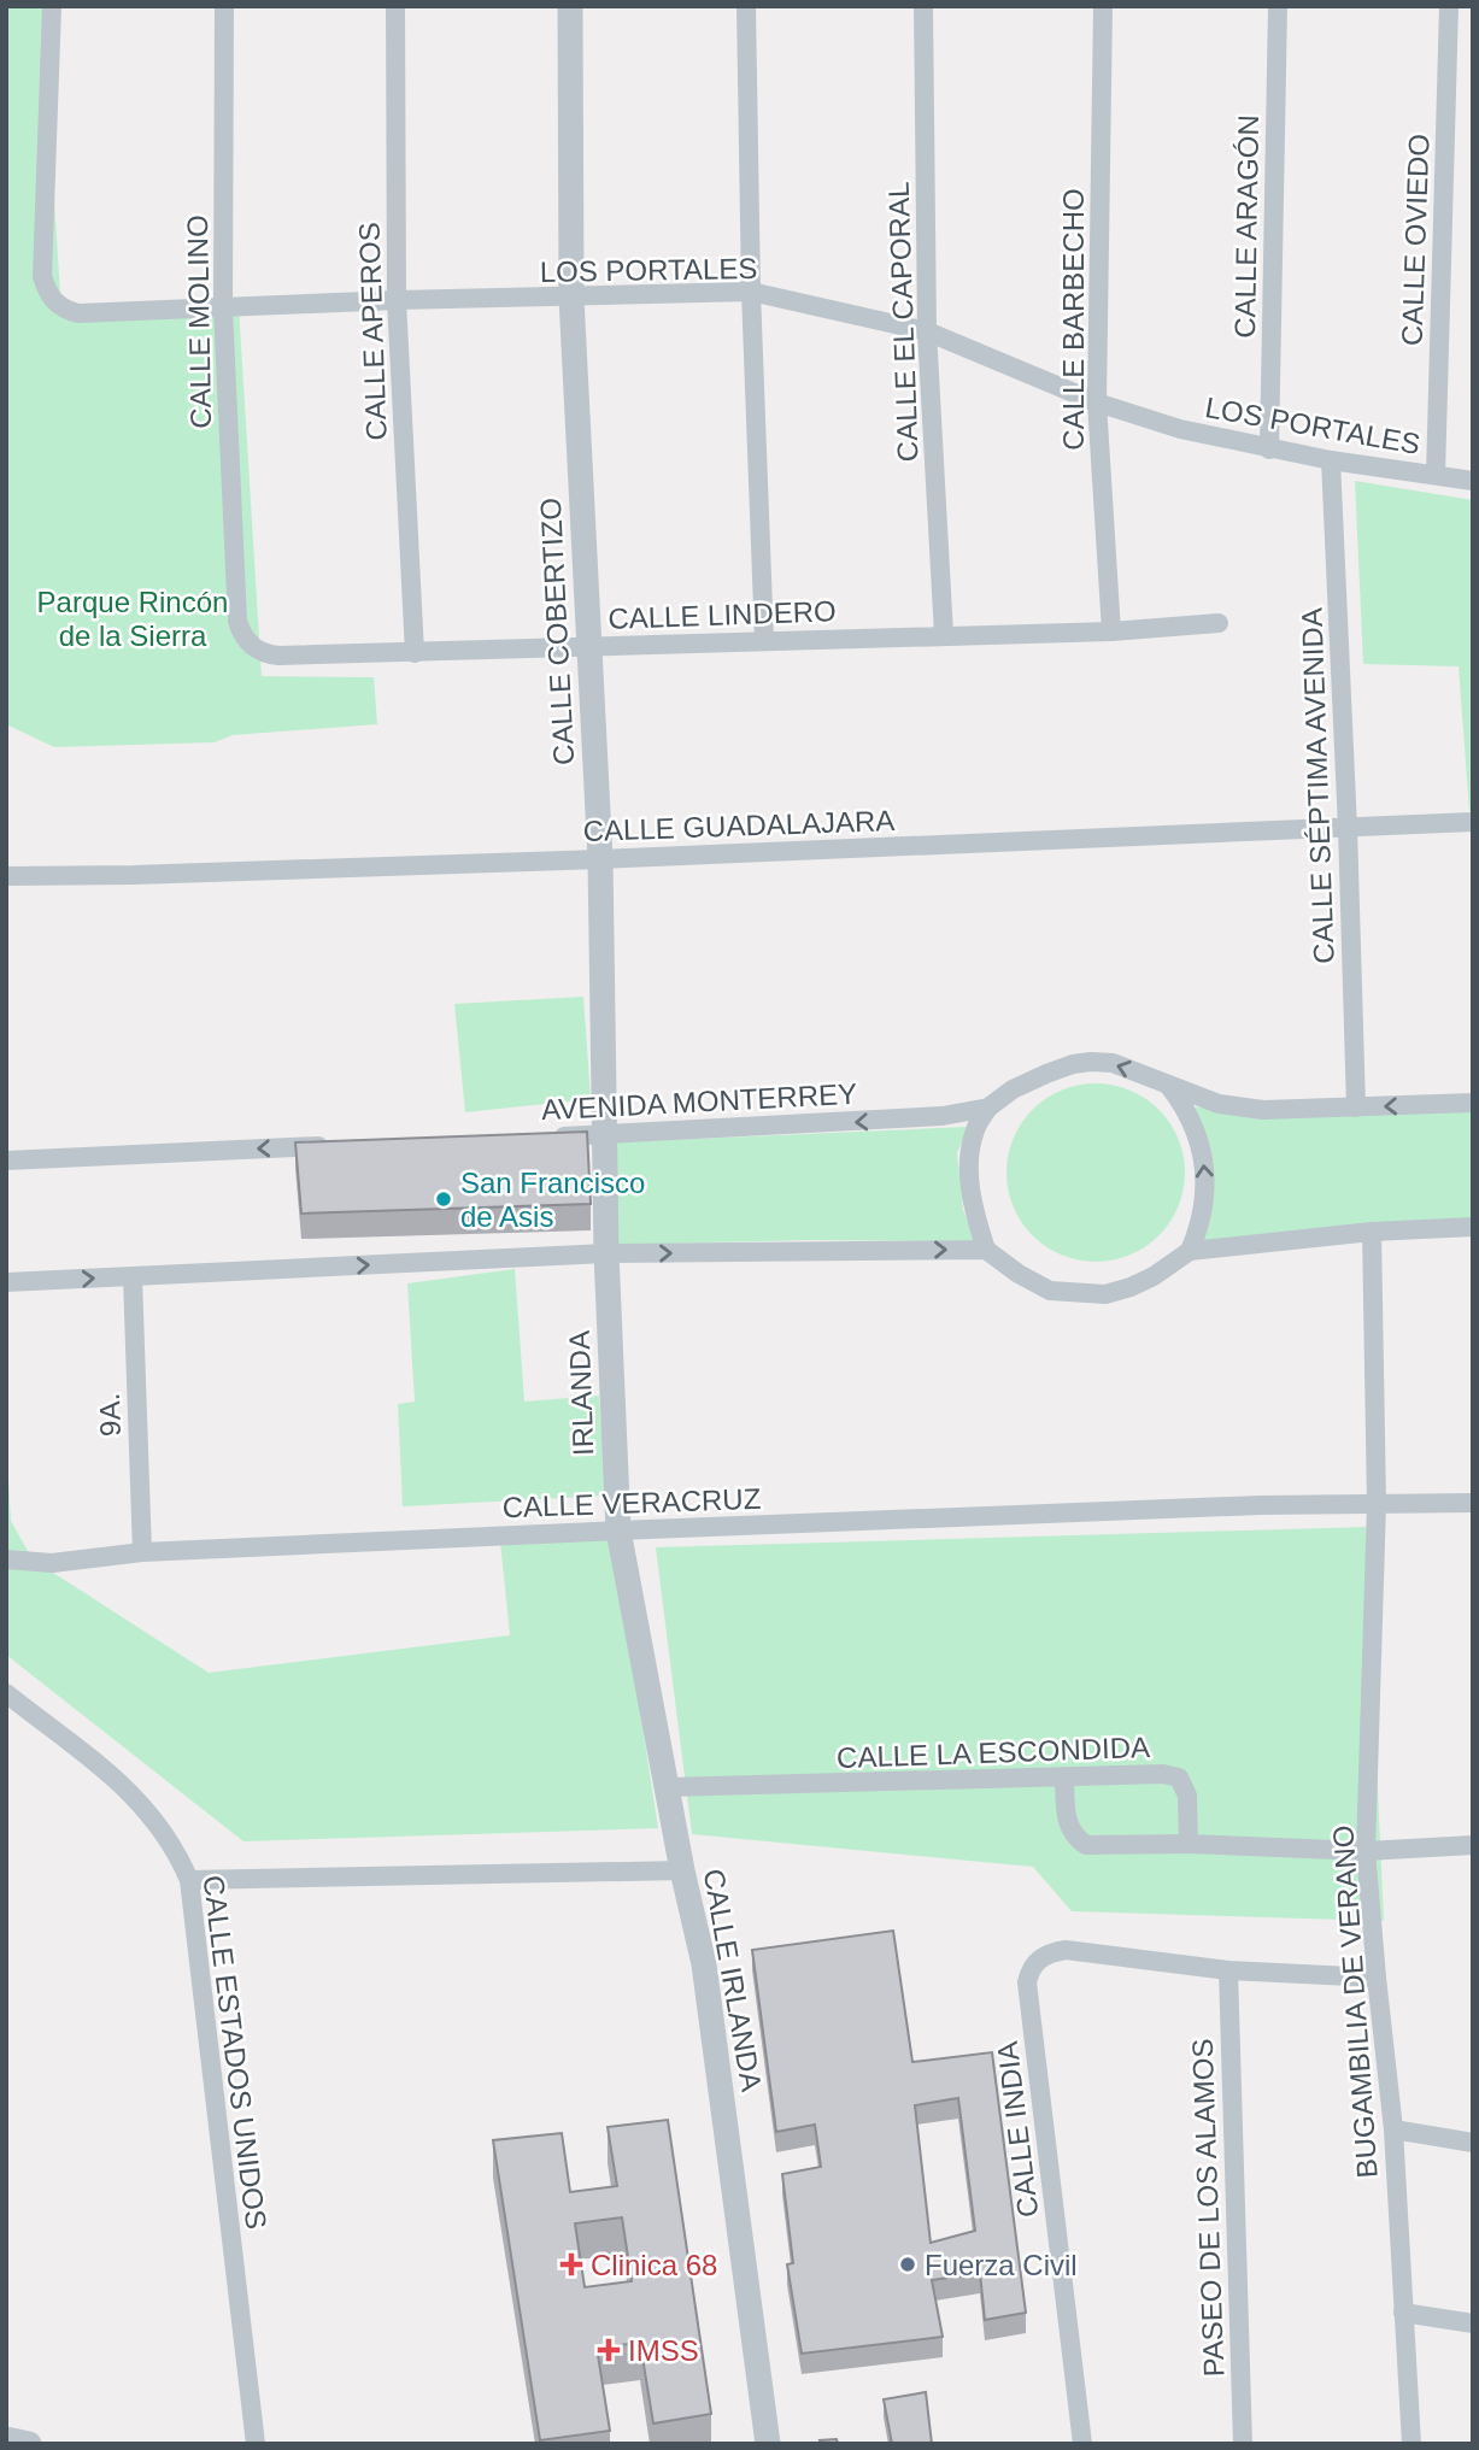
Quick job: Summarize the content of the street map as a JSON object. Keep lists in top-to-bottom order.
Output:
{
  "streets": {
    "street": [
      "CALLE ARAGÓN",
      "CALLE OVIEDO",
      "LOS PORTALES",
      "CALLE BARBECHO",
      "CALLE MOLINO",
      "CALLE EL CAPORAL",
      "CALLE APEROS",
      "CALLE LINDERO",
      "CALLE COBERTIZO",
      "CALLE SÉPTIMA AVENIDA",
      "CALLE GUADALAJARA",
      "AVENIDA MONTERREY",
      "IRLANDA",
      "9A.",
      "CALLE VERACRUZ",
      "CALLE LA ESCONDIDA",
      "CALLE IRLANDA",
      "BUGAMBILIA DE VERANO",
      "CALLE ESTADOS UNIDOS",
      "CALLE INDIA",
      "PASEO DE LOS ALAMOS"
    ]
  },
  "crossings": [
    ["CALLE ARAGÓN", "LOS PORTALES"],
    ["CALLE OVIEDO", "LOS PORTALES"],
    ["LOS PORTALES", "CALLE BARBECHO"],
    ["LOS PORTALES", "CALLE MOLINO"],
    ["LOS PORTALES", "CALLE EL CAPORAL"],
    ["LOS PORTALES", "CALLE APEROS"],
    ["LOS PORTALES", "CALLE COBERTIZO"],
    ["LOS PORTALES", "CALLE SÉPTIMA AVENIDA"],
    ["CALLE BARBECHO", "CALLE LINDERO"],
    ["CALLE MOLINO", "CALLE LINDERO"],
    ["CALLE EL CAPORAL", "CALLE LINDERO"],
    ["CALLE APEROS", "CALLE LINDERO"],
    ["CALLE LINDERO", "CALLE COBERTIZO"],
    ["CALLE COBERTIZO", "CALLE GUADALAJARA"],
    ["CALLE COBERTIZO", "AVENIDA MONTERREY"],
    ["CALLE COBERTIZO", "IRLANDA"],
    ["CALLE SÉPTIMA AVENIDA", "CALLE GUADALAJARA"],
    ["CALLE SÉPTIMA AVENIDA", "AVENIDA MONTERREY"],
    ["IRLANDA", "CALLE VERACRUZ"],
    ["IRLANDA", "CALLE IRLANDA"],
    ["9A.", "CALLE VERACRUZ"],
    ["CALLE VERACRUZ", "CALLE IRLANDA"],
    ["CALLE VERACRUZ", "BUGAMBILIA DE VERANO"],
    ["CALLE LA ESCONDIDA", "CALLE IRLANDA"],
    ["CALLE INDIA", "PASEO DE LOS ALAMOS"]
  ],
  "parks": ["Parque Rincón de la Sierra"],
  "places": {
    "other": ["San Francisco de Asis", "Fuerza Civil"],
    "health": ["Clinica 68", "IMSS"]
  }
}
